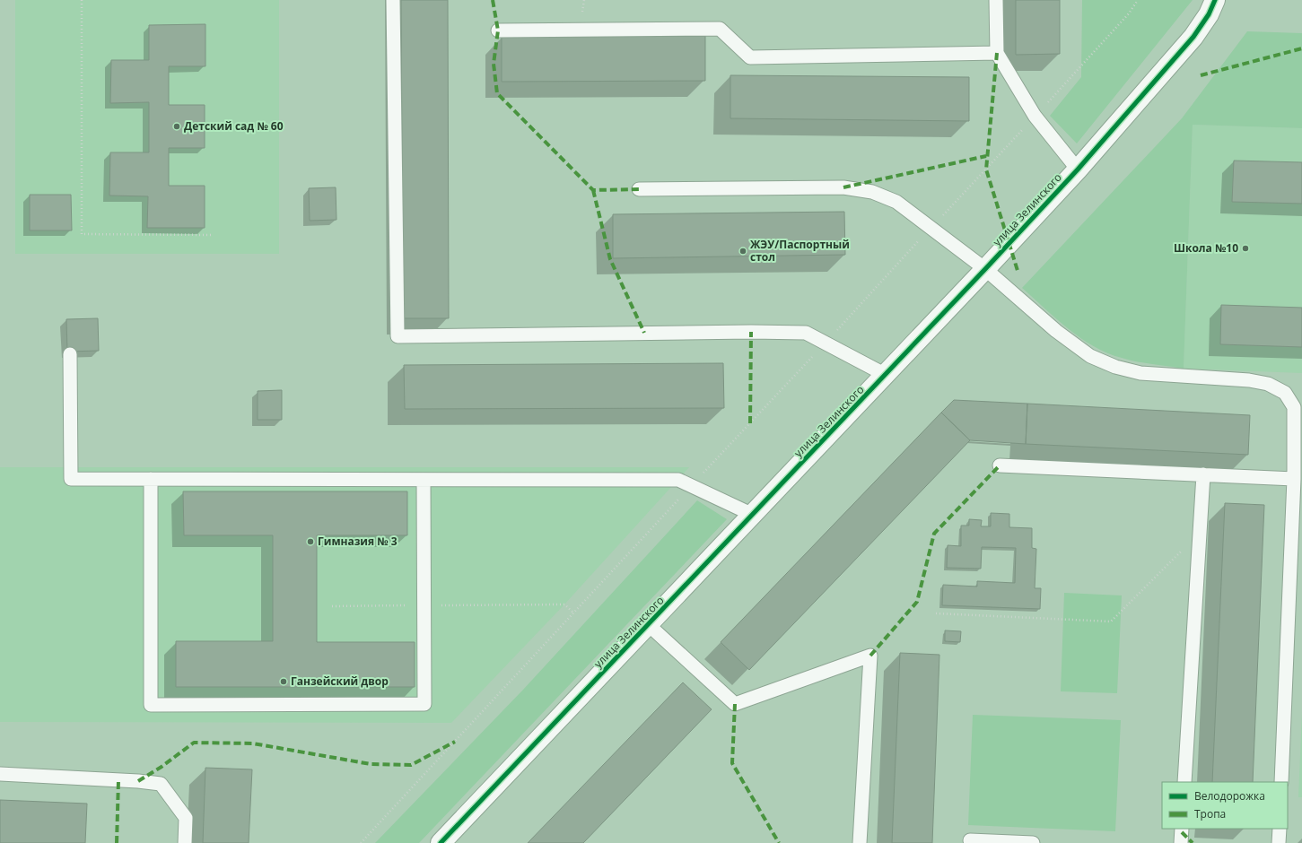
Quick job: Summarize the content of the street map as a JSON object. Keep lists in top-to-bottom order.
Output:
{
  "streets": {
    "street": ["улица Зелинского"]
  },
  "places": [
    "Детский сад № 60",
    "Школа №10",
    "ЖЭУ/Паспортный стол",
    "Гимназия № 3",
    "Ганзейский двор"
  ],
  "legend": ["Велодорожка", "Тропа"]
}
